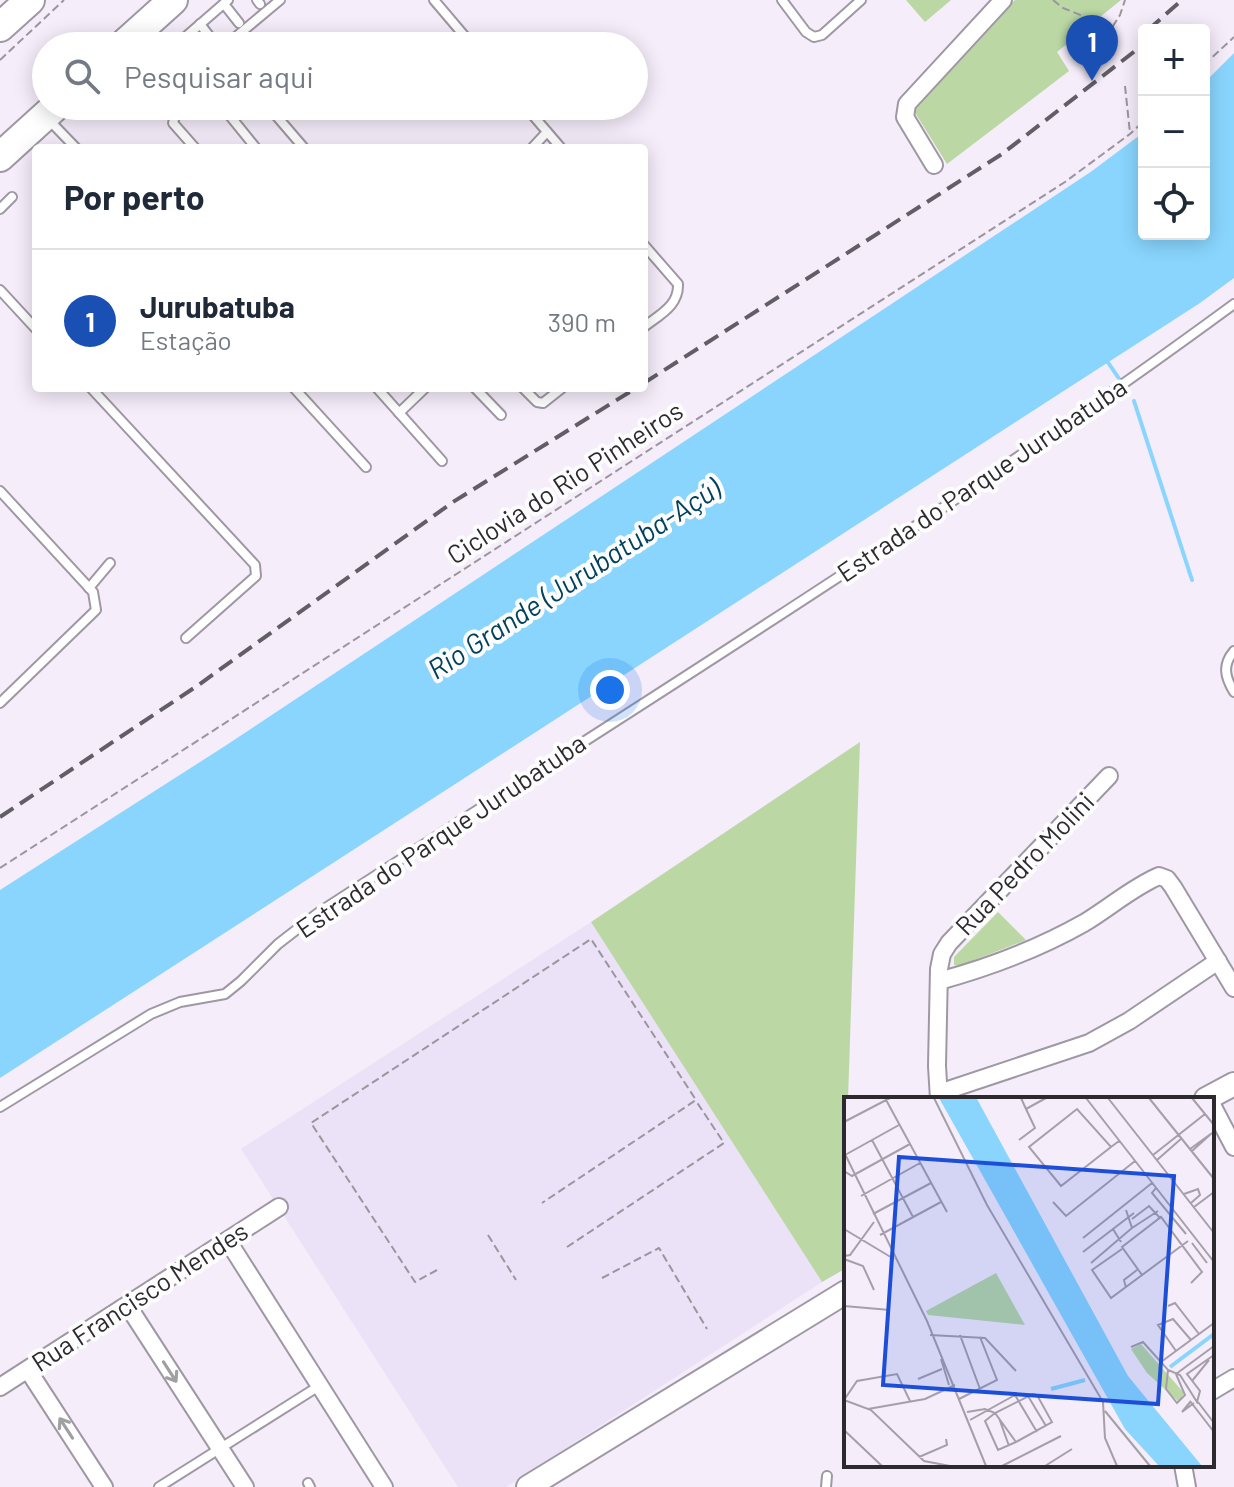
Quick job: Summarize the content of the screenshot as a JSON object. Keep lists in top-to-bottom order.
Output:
{
  "streets": {
    "street": ["Rua Pedro Molini", "Rua Francisco Mendes"],
    "lane": ["Estrada do Parque Jurubatuba"],
    "path": ["Ciclovia do Rio Pinheiros"]
  },
  "water": ["Rio Grande (Jurubatuba-Açú)"],
  "page": {
    "pins": "1",
    "map_buttons": ["+", "−"],
    "search": "Pesquisar aqui",
    "heading": "Por perto",
    "list": [
      {
        "mark": "1",
        "name": "Jurubatuba",
        "note": "Estação",
        "value": "390 m"
      }
    ]
  }
}
